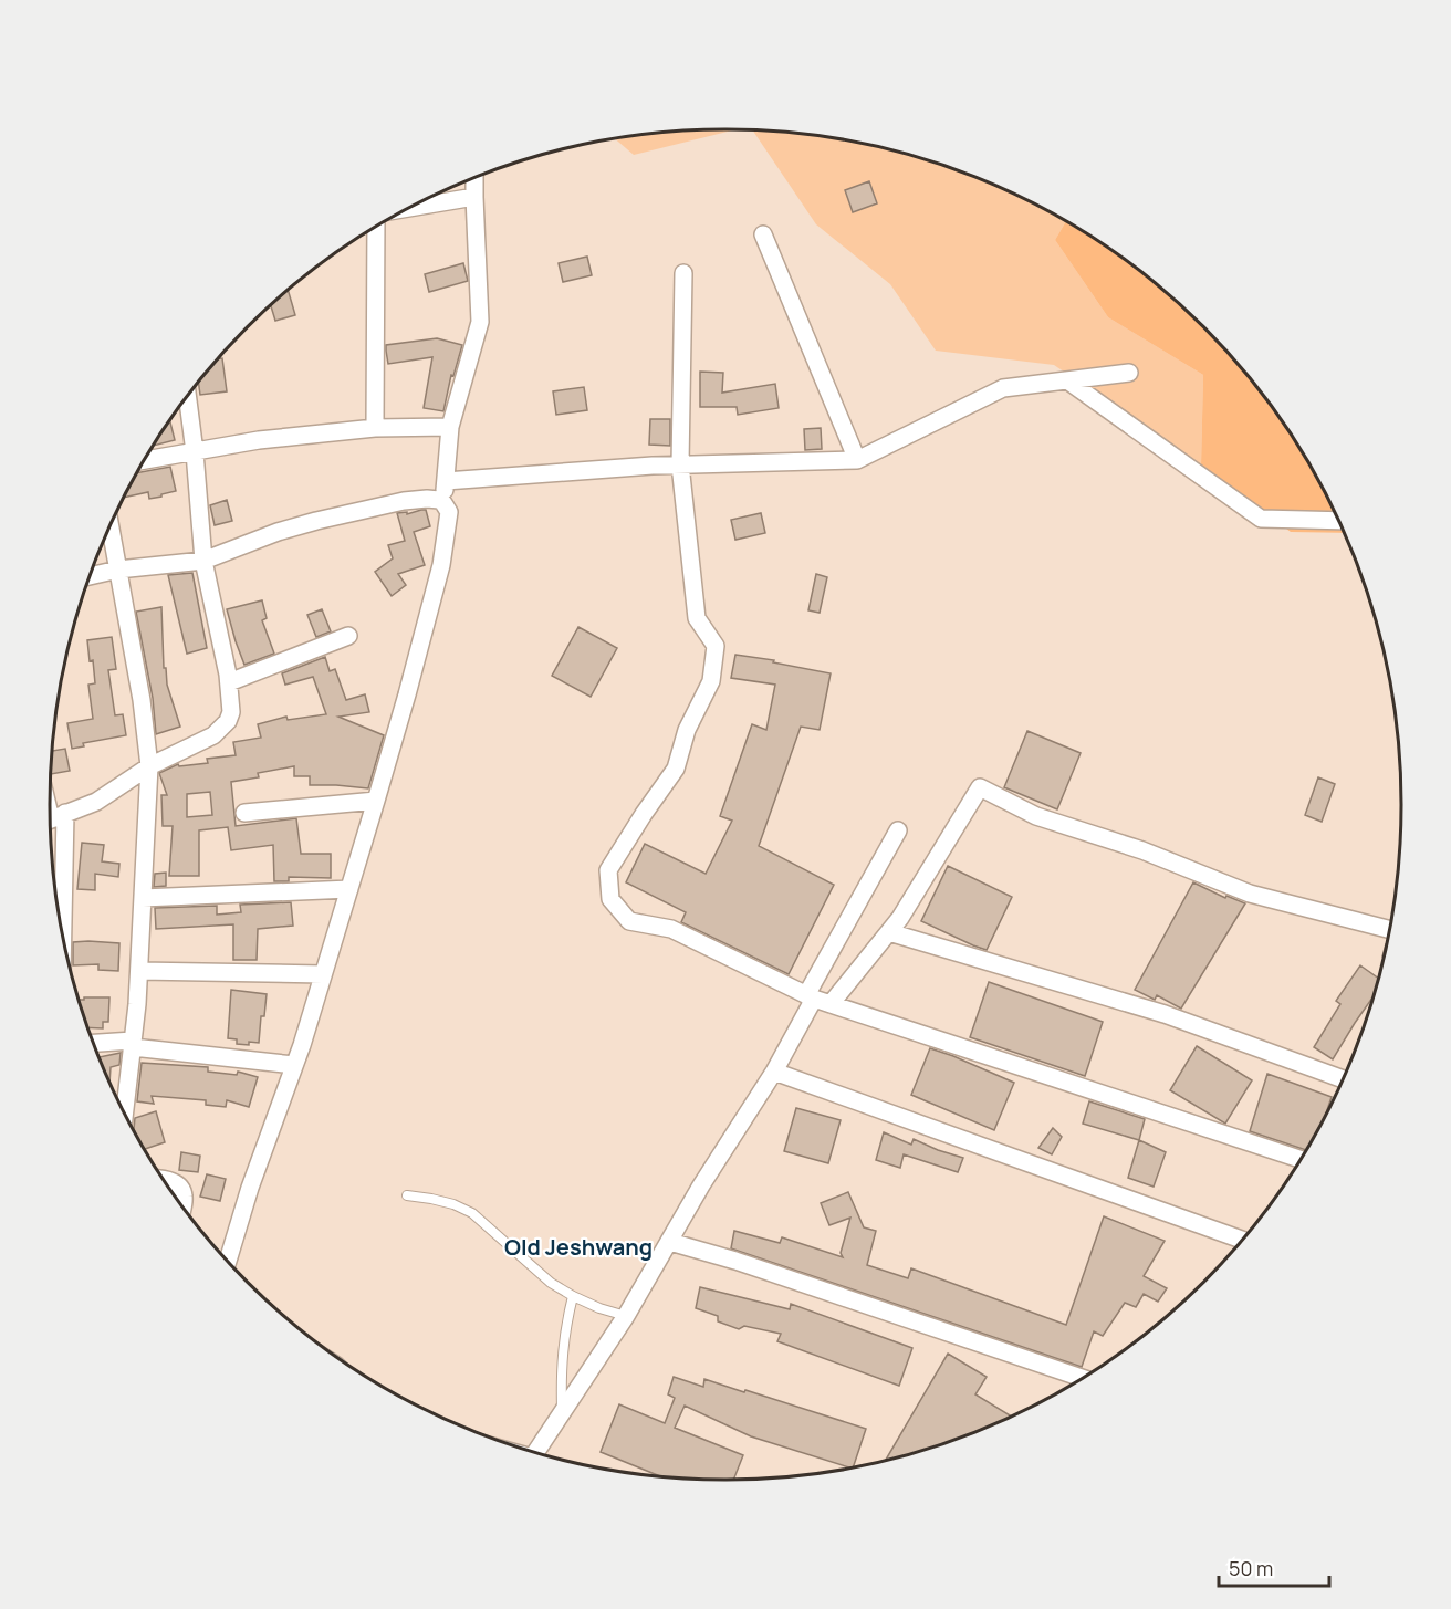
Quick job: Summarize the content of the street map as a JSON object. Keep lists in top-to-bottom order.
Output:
{
  "districts": ["Old Jeshwang"],
  "scale_bar": "50 m"
}
